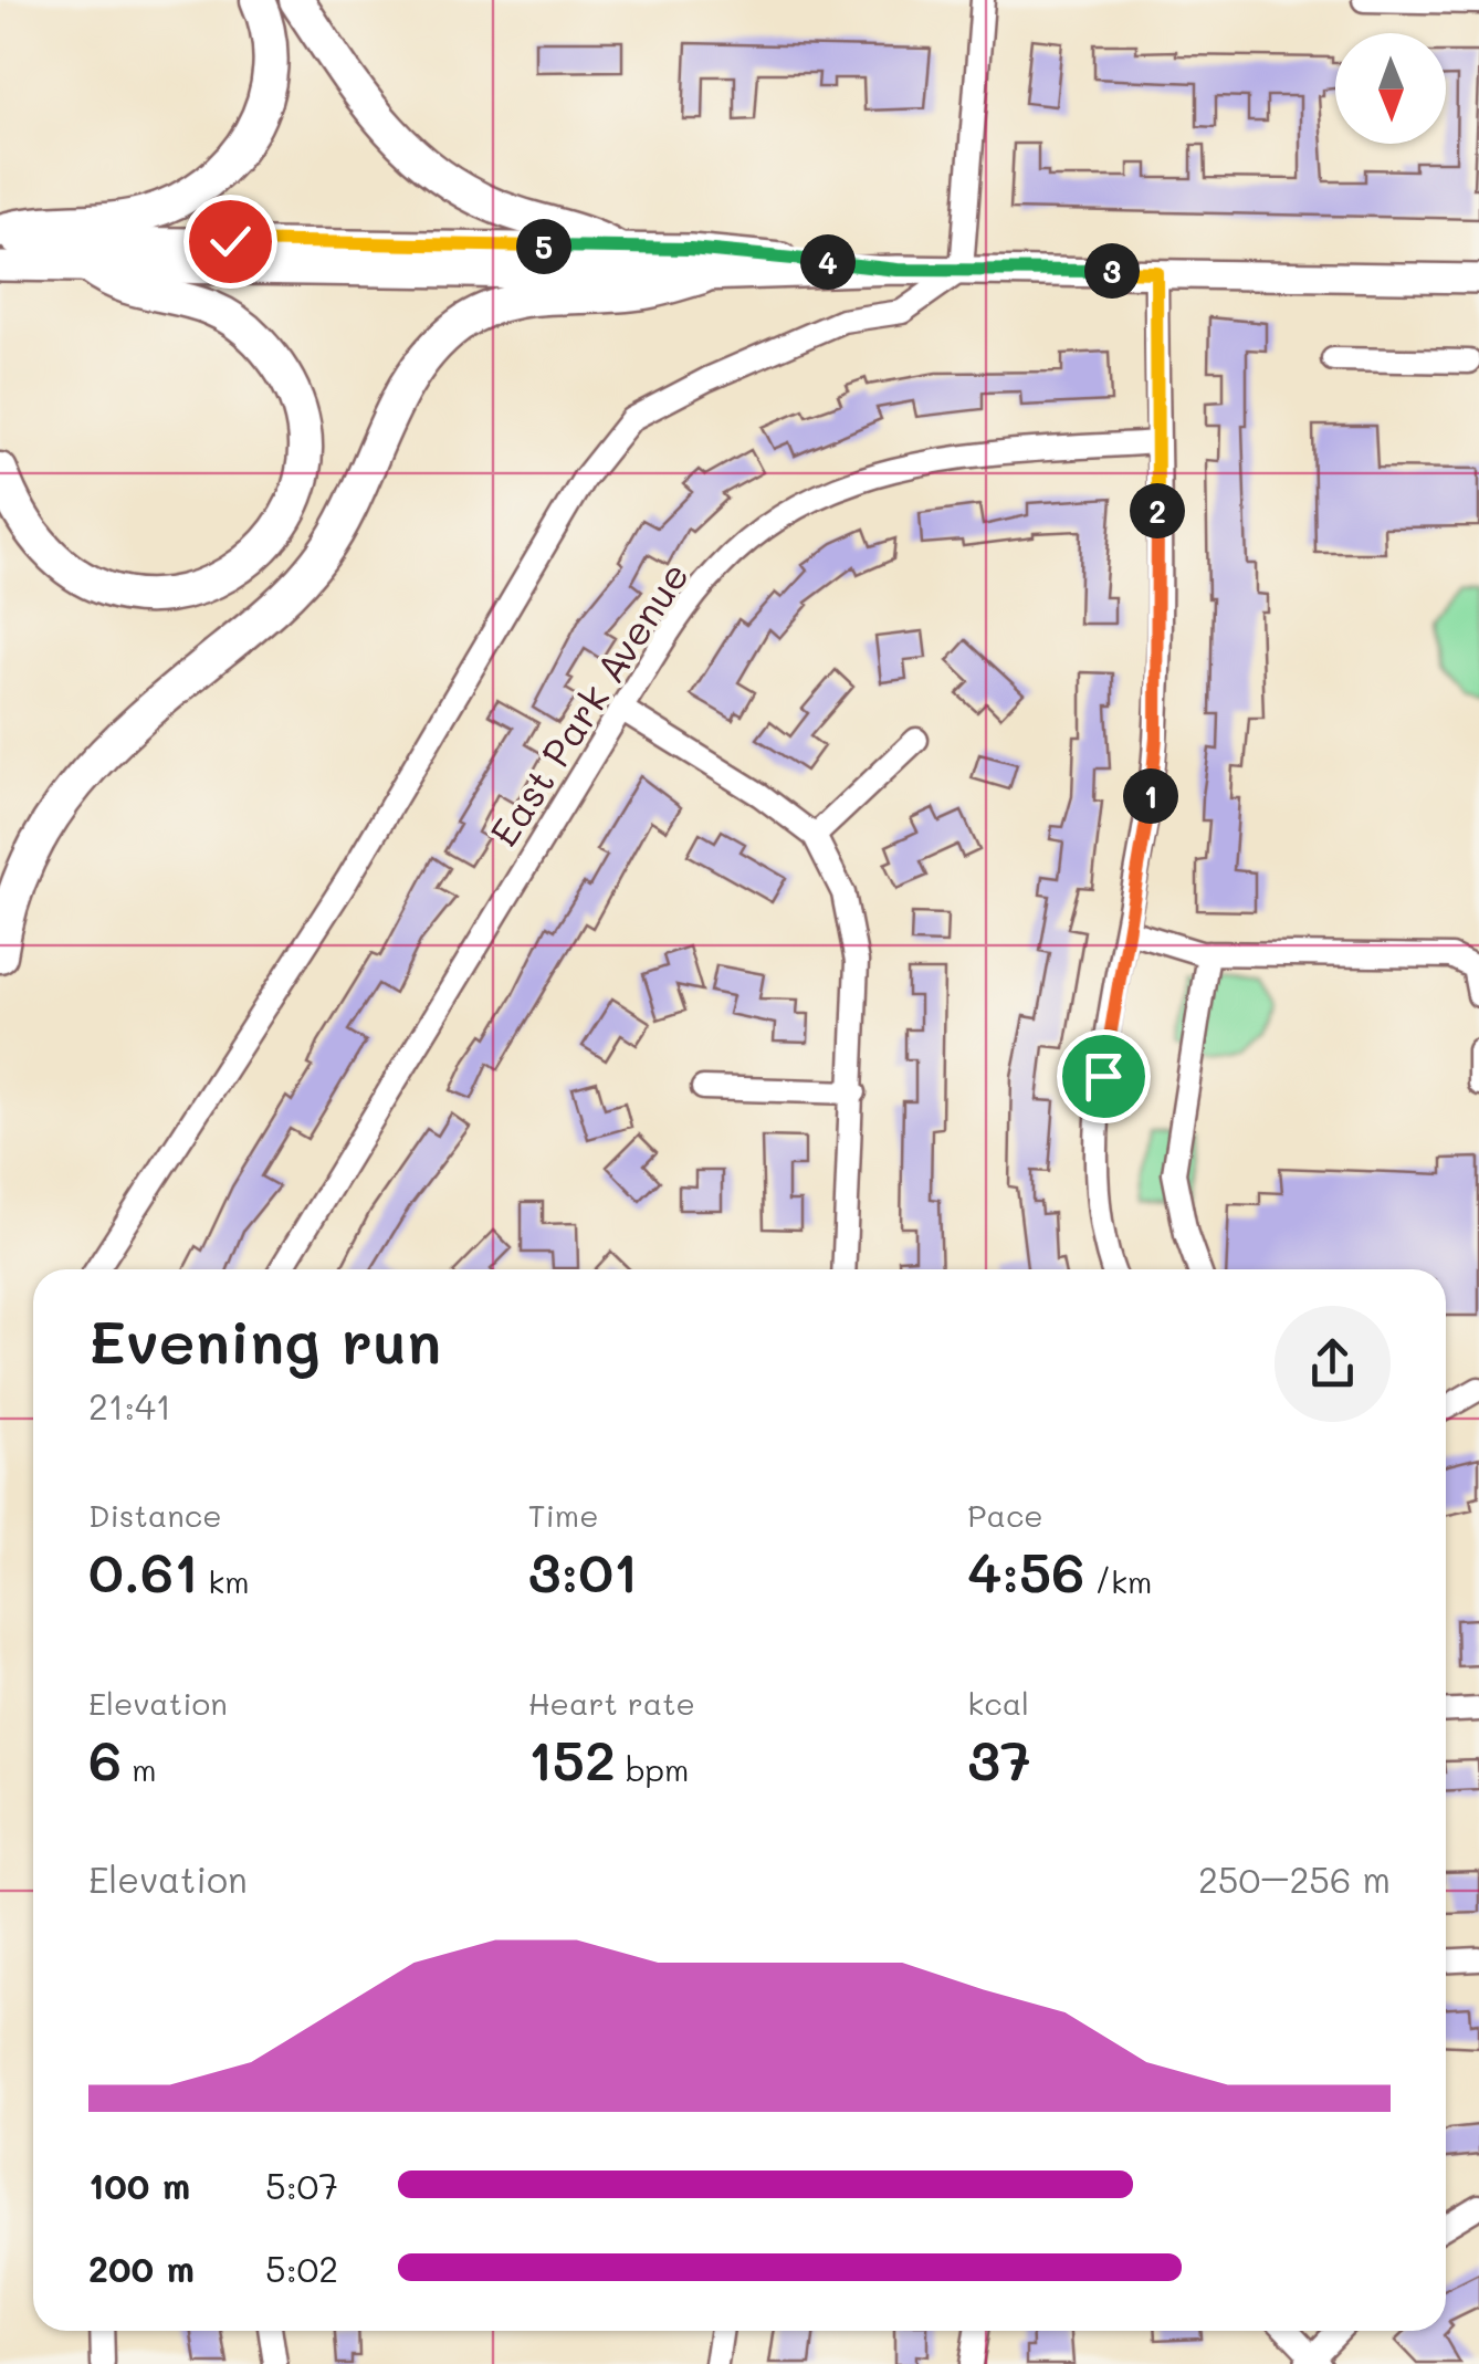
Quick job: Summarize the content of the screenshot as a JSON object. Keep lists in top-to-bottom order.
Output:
{
  "streets": {
    "street": ["East Park Avenue"]
  },
  "north": "bottom",
  "page": {
    "pins": [
      "5",
      "4",
      "3",
      "2",
      "1"
    ],
    "heading": ["Evening run", "21:41"],
    "stats": [
      ["Distance", "0.61 km"],
      ["Time", "3:01"],
      ["Pace", "4:56 /km"],
      ["Elevation", "6 m"],
      ["Heart rate", "152 bpm"],
      ["kcal", "37"]
    ],
    "chart": ["Elevation", "250–256 m"],
    "list": [
      {
        "name": "100 m",
        "note": "5:07"
      },
      {
        "name": "200 m",
        "note": "5:02"
      }
    ]
  }
}
